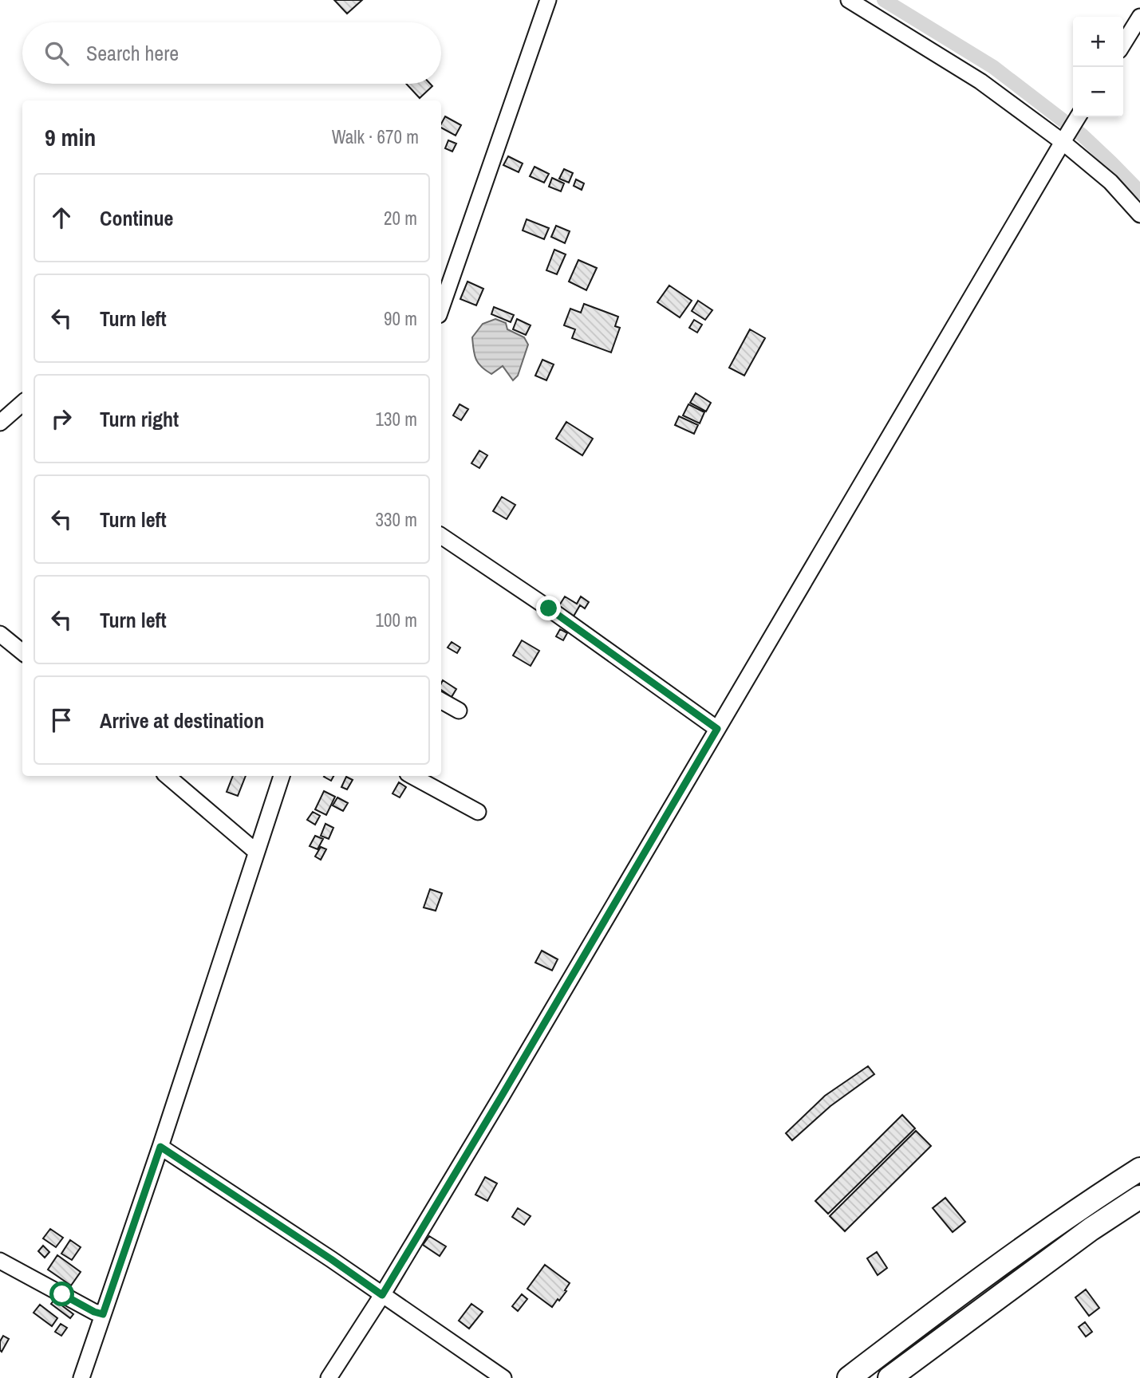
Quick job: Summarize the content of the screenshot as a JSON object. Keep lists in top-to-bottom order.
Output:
{
  "page": {
    "map_buttons": ["+", "−"],
    "search": "Search here",
    "heading": ["9 min", "Walk · 670 m"],
    "list": [
      ["Continue", "20 m"],
      ["Turn left", "90 m"],
      ["Turn right", "130 m"],
      ["Turn left", "330 m"],
      ["Turn left", "100 m"],
      "Arrive at destination"
    ]
  }
}
